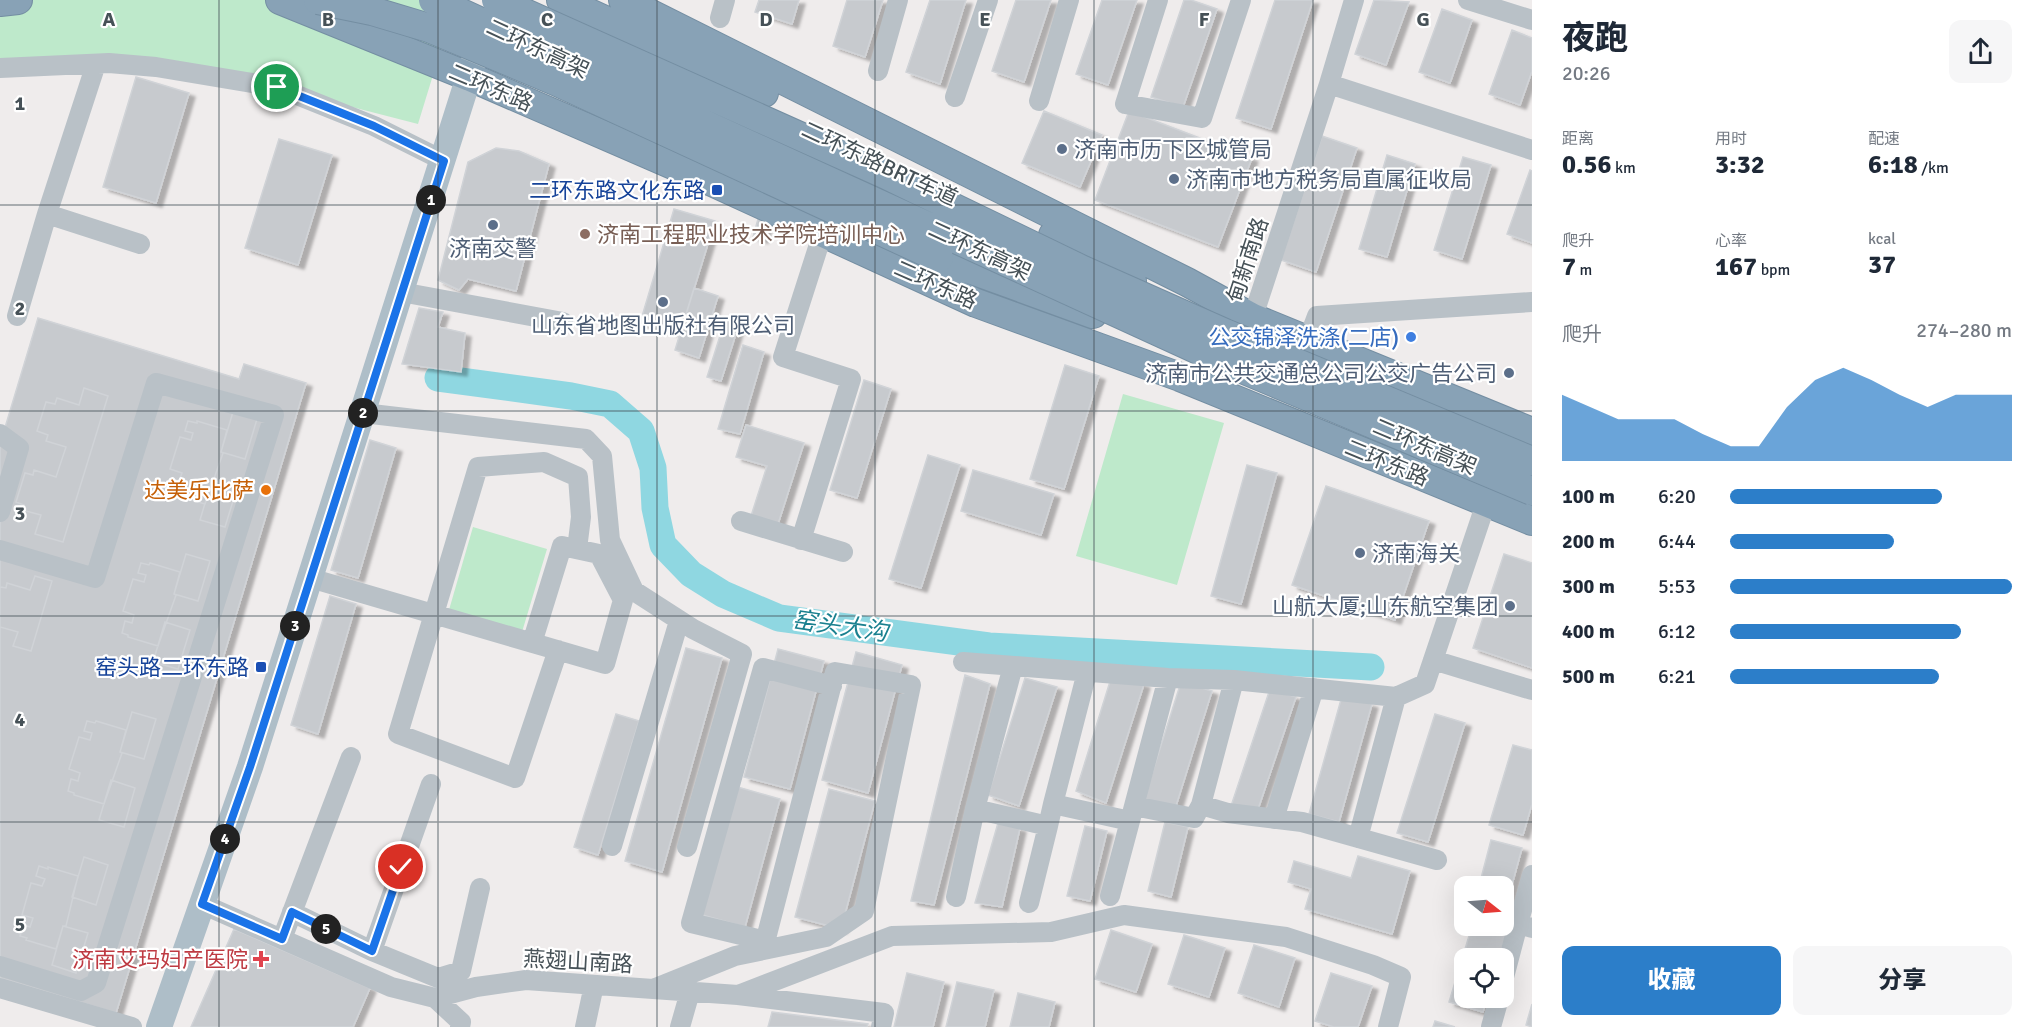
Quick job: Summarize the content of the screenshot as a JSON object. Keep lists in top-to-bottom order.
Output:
{
  "streets": {
    "highway": ["二环东高架", "二环东路"],
    "street": ["二环东路BRT车道", "甸新南路", "燕翅山南路"]
  },
  "crossings": [
    ["二环东高架", "二环东路BRT车道"],
    ["二环东路", "甸新南路"]
  ],
  "water": ["窑头大沟"],
  "places": {
    "other": [
      "济南市历下区城管局",
      "济南市地方税务局直属征收局",
      "济南交警",
      "济南工程职业技术学院培训中心",
      "山东省地图出版社有限公司",
      "公交锦泽洗涤(二店)",
      "济南市公共交通总公司公交广告公司",
      "达美乐比萨",
      "济南海关",
      "山航大厦;山东航空集团"
    ],
    "transit": ["二环东路文化东路", "窑头路二环东路"],
    "health": ["济南艾玛妇产医院"]
  },
  "north": "right",
  "page": {
    "heading": ["夜跑", "20:26"],
    "stats": [
      ["距离", "0.56 km"],
      ["用时", "3:32"],
      ["配速", "6:18 /km"],
      ["爬升", "7 m"],
      ["心率", "167 bpm"],
      ["kcal", "37"]
    ],
    "pins": [
      "1",
      "2",
      "3",
      "4",
      "5"
    ],
    "chart": ["爬升", "274–280 m"],
    "list": [
      {
        "name": "100 m",
        "note": "6:20"
      },
      {
        "name": "200 m",
        "note": "6:44"
      },
      {
        "name": "300 m",
        "note": "5:53"
      },
      {
        "name": "400 m",
        "note": "6:12"
      },
      {
        "name": "500 m",
        "note": "6:21"
      }
    ],
    "buttons": ["收藏", "分享"]
  },
  "grid": {
    "columns": [
      "A",
      "B",
      "C",
      "D",
      "E",
      "F",
      "G"
    ],
    "rows": [
      "1",
      "2",
      "3",
      "4",
      "5"
    ]
  }
}
